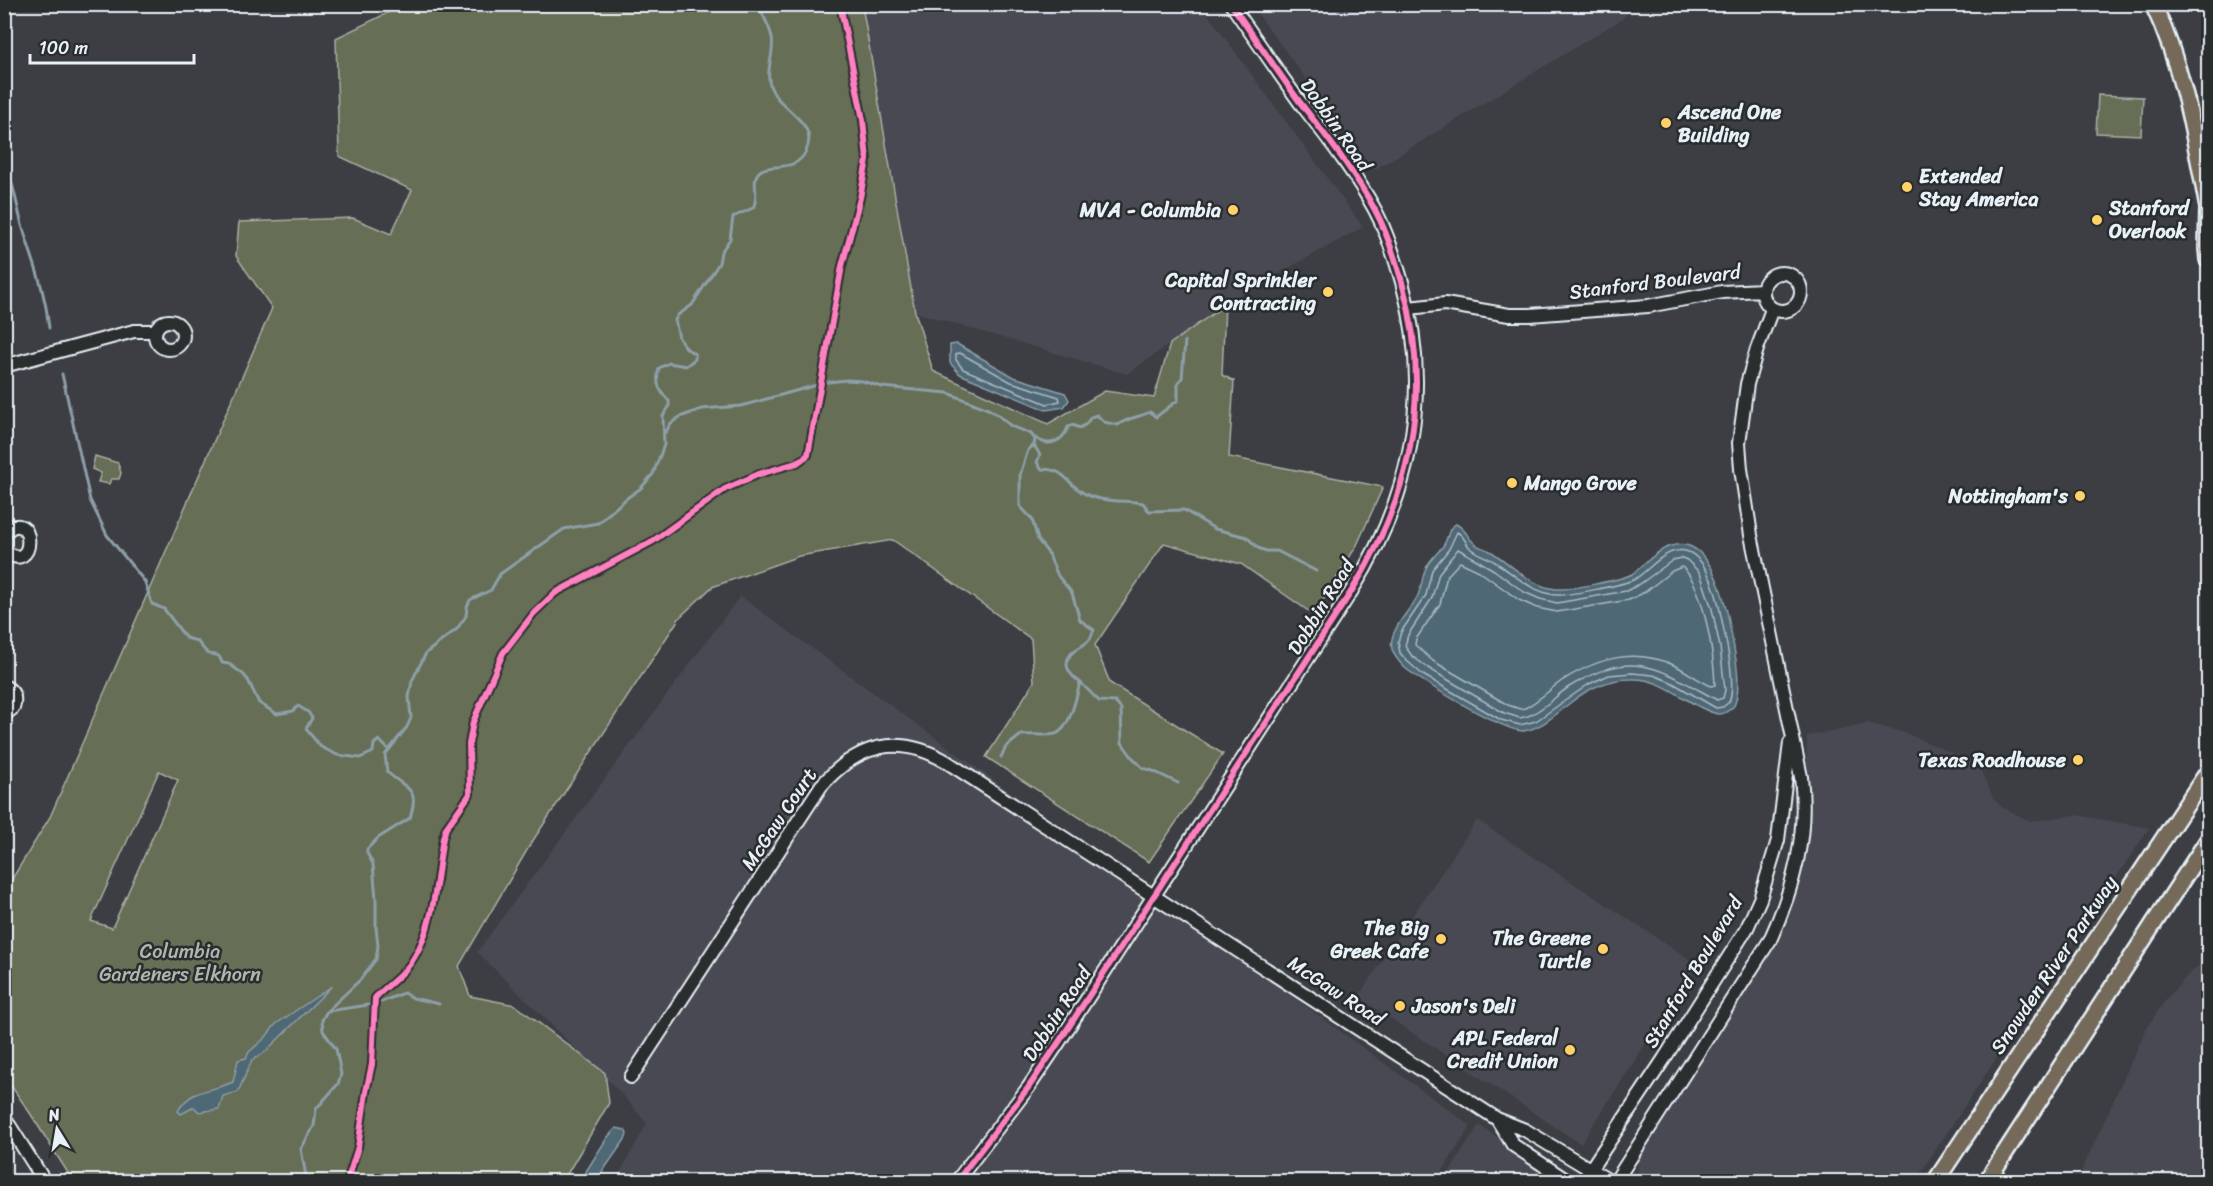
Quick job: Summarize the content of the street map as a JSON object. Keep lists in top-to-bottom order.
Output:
{
  "streets": {
    "main road": ["Snowden River Parkway"],
    "street": [
      "Dobbin Road",
      "Stanford Boulevard",
      "McGaw Court",
      "McGaw Road"
    ]
  },
  "crossings": [
    ["Dobbin Road", "Stanford Boulevard"],
    ["Dobbin Road", "McGaw Court"],
    ["Dobbin Road", "McGaw Road"],
    ["Stanford Boulevard", "McGaw Road"],
    ["McGaw Court", "McGaw Road"]
  ],
  "parks": ["Columbia Gardeners Elkhorn"],
  "places": [
    "Ascend One Building",
    "Extended Stay America",
    "MVA - Columbia",
    "Stanford Overlook",
    "Capital Sprinkler Contracting",
    "Mango Grove",
    "Nottingham's",
    "Texas Roadhouse",
    "The Big Greek Cafe",
    "The Greene Turtle",
    "Jason's Deli",
    "APL Federal Credit Union"
  ],
  "scale_bar": "100 m",
  "north": "top"
}
